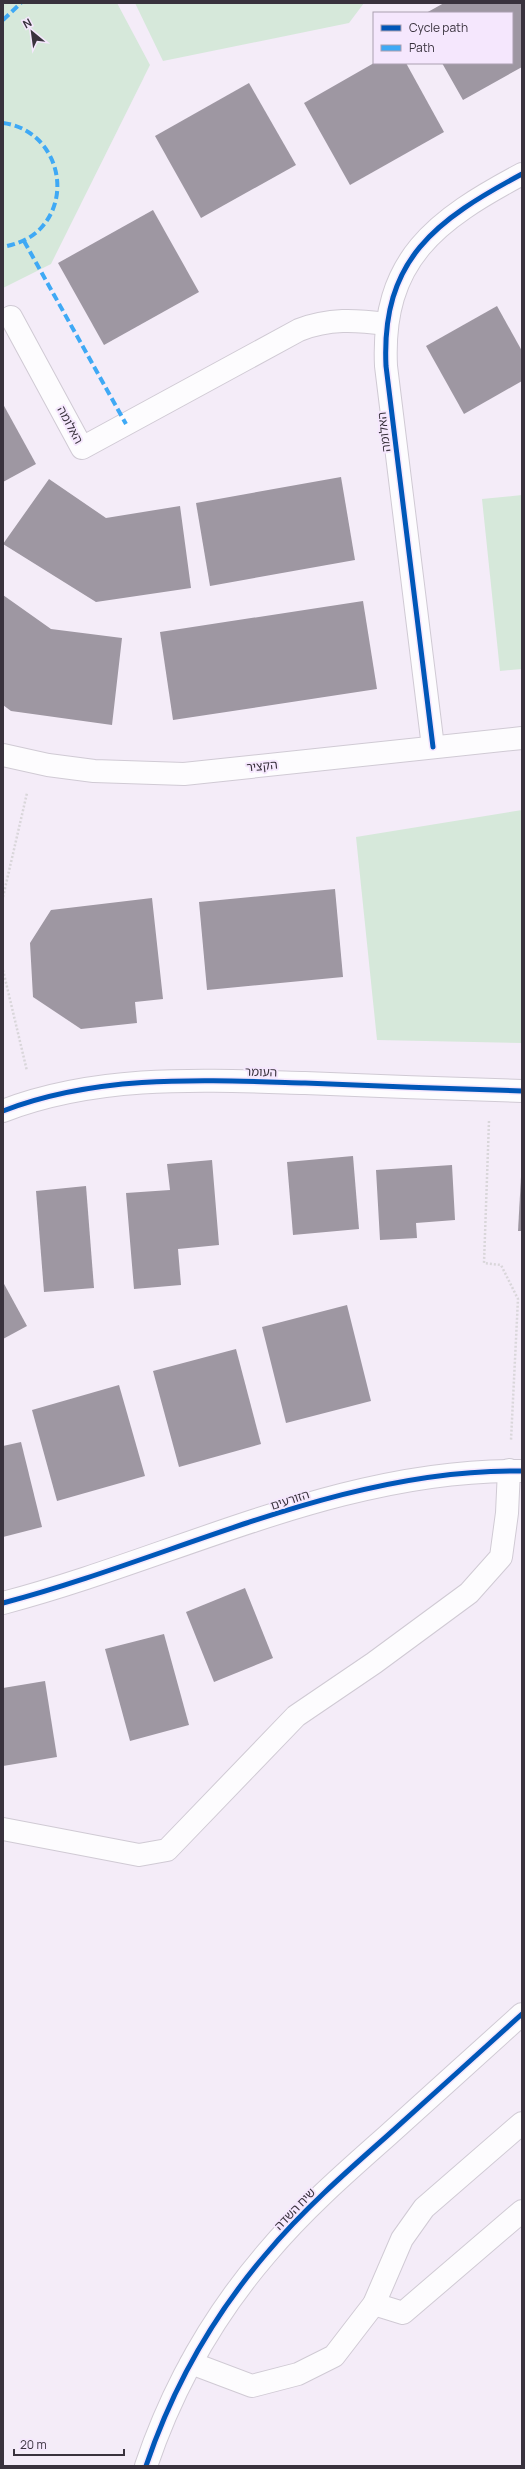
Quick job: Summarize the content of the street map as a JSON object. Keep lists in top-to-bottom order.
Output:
{
  "streets": {
    "street": [
      "האלומה",
      "הקציר",
      "העומר",
      "הזורעים",
      "שיח השדה"
    ]
  },
  "crossings": [
    ["האלומה", "הקציר"]
  ],
  "legend": ["Cycle path", "Path"],
  "scale_bar": "20 m",
  "north": "top left"
}
